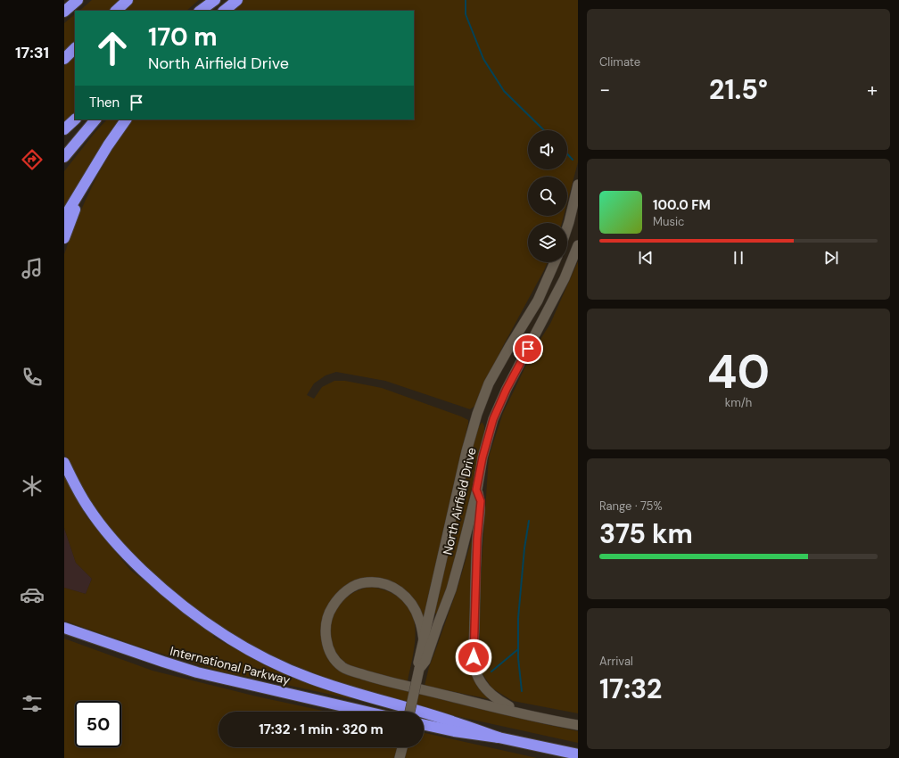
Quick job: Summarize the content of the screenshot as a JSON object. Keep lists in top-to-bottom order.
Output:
{
  "streets": {
    "highway": ["International Parkway"],
    "main road": ["North Airfield Drive"]
  },
  "page": {
    "tabs": "17:31",
    "tile": [
      "Climate",
      ["40", "km/h"],
      ["Range · 75%", "375 km"],
      ["Arrival", "17:32"]
    ],
    "turn": ["170 m", "North Airfield Drive"],
    "heat": ["−", "21.5°", "+"],
    "then": "Then",
    "song": ["100.0 FM", "Music"],
    "limit": "50",
    "trip": "17:32 · 1 min · 320 m"
  }
}
